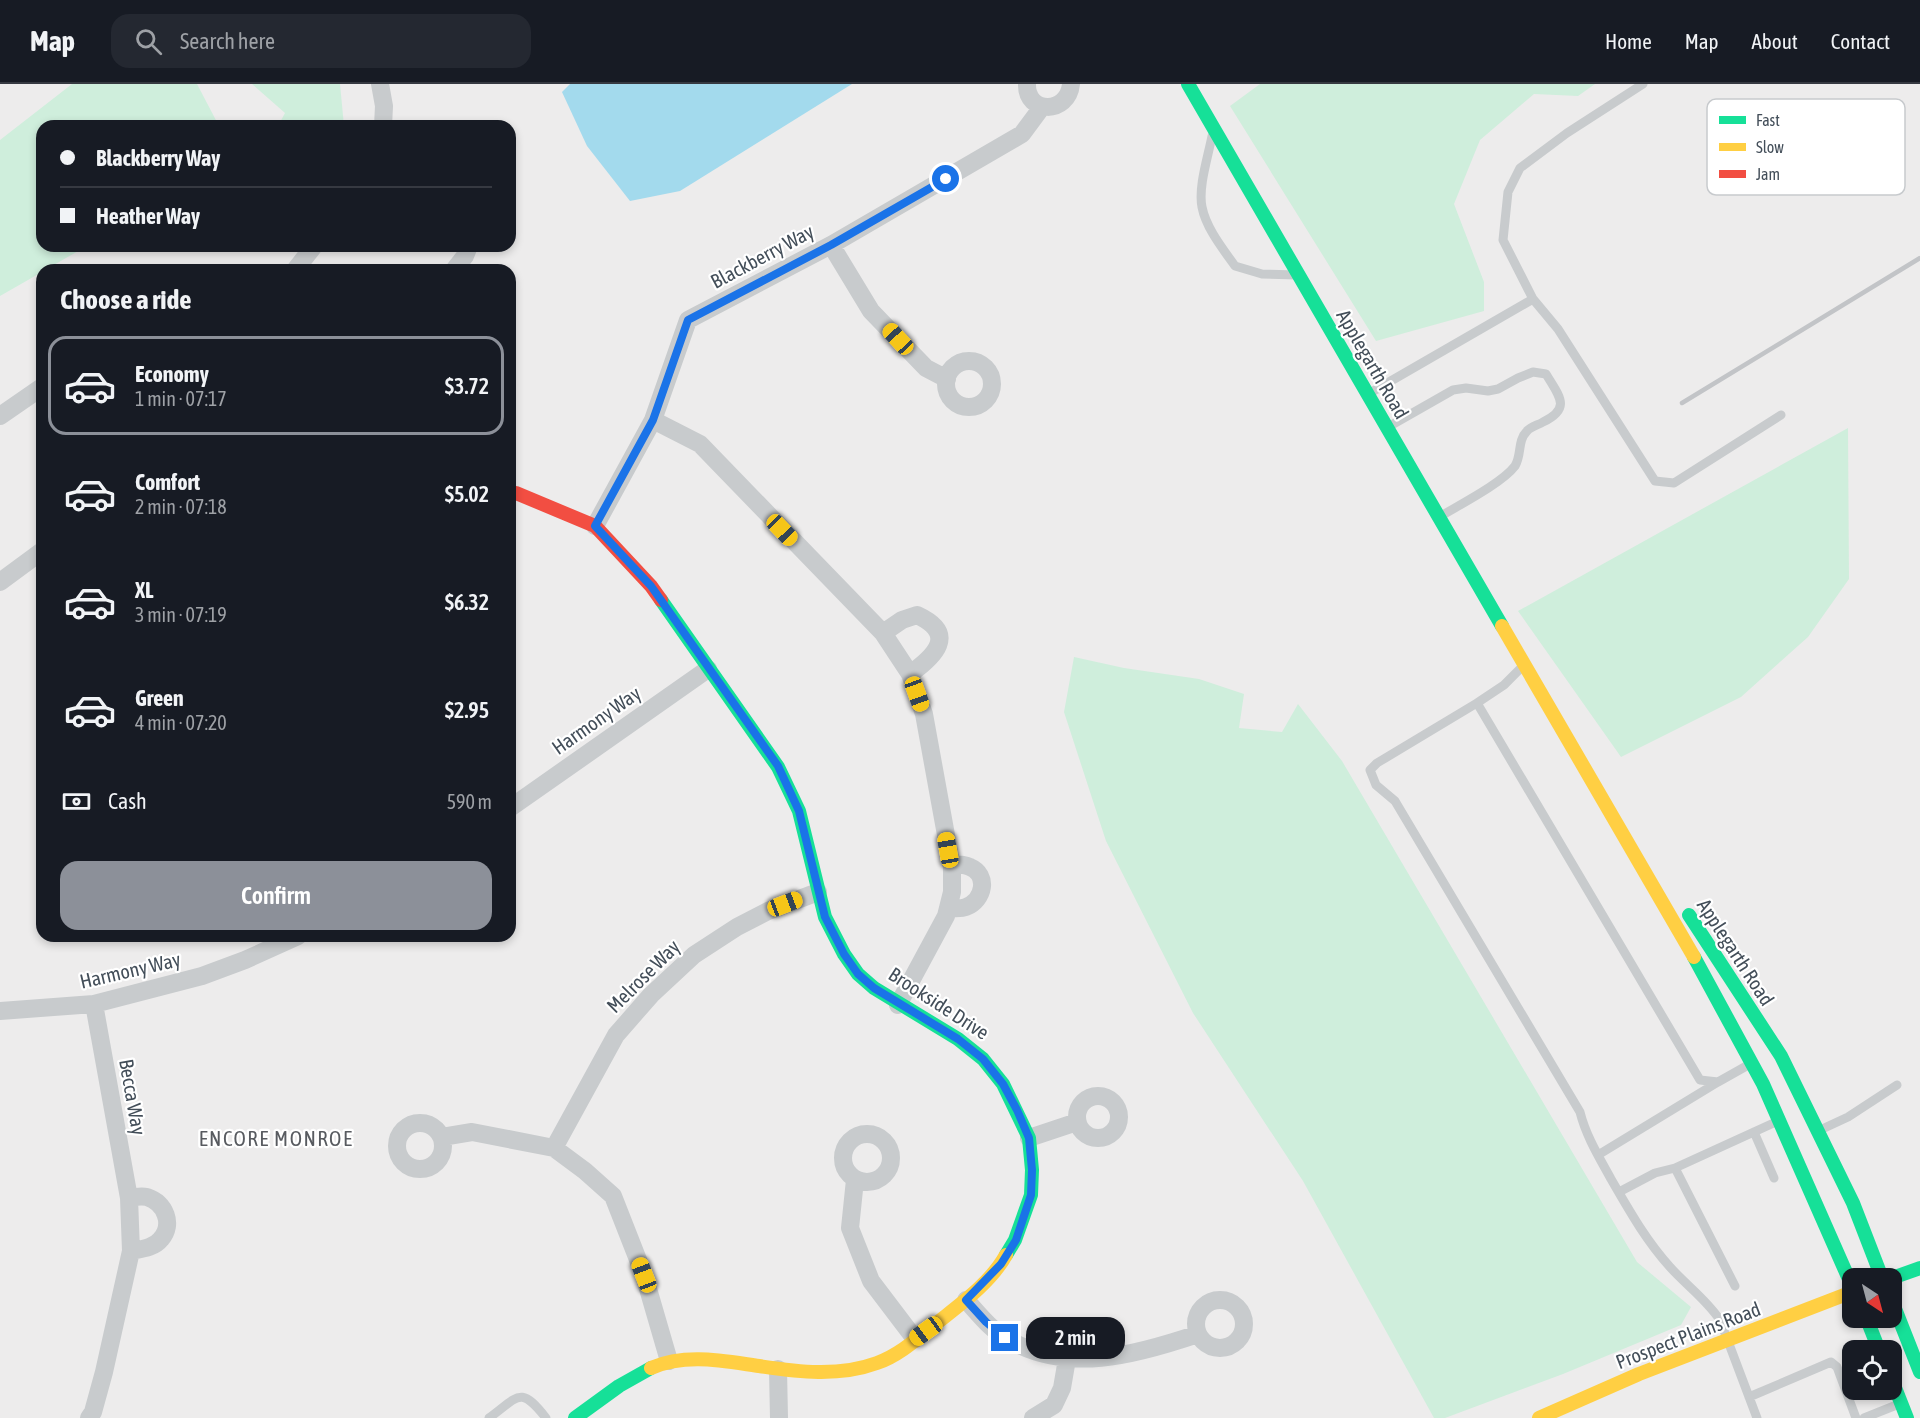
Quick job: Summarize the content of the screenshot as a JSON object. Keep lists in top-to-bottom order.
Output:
{
  "streets": {
    "main road": ["Applegarth Road", "Brookside Drive", "Prospect Plains Road"],
    "street": [
      "Blackberry Way",
      "Harmony Way",
      "Melrose Way",
      "Becca Way"
    ]
  },
  "crossings": [
    ["Blackberry Way", "Brookside Drive"],
    ["Harmony Way", "Brookside Drive"],
    ["Harmony Way", "Becca Way"],
    ["Melrose Way", "Brookside Drive"]
  ],
  "districts": ["ENCORE MONROE"],
  "legend": ["Fast", "Slow", "Jam"],
  "north": "bottom right",
  "page": {
    "header": "Map",
    "search": "Search here",
    "nav": [
      "Home",
      "Map",
      "About",
      "Contact"
    ],
    "banner": ["Blackberry Way", "Heather Way"],
    "heading": "Choose a ride",
    "list": [
      {
        "name": "Economy",
        "note": "1 min · 07:17",
        "value": "$3.72"
      },
      {
        "name": "Comfort",
        "note": "2 min · 07:18",
        "value": "$5.02"
      },
      {
        "name": "XL",
        "note": "3 min · 07:19",
        "value": "$6.32"
      },
      {
        "name": "Green",
        "note": "4 min · 07:20",
        "value": "$2.95"
      }
    ],
    "pay": ["Cash", "590 m"],
    "buttons": "Confirm",
    "bubble": "2 min"
  }
}
